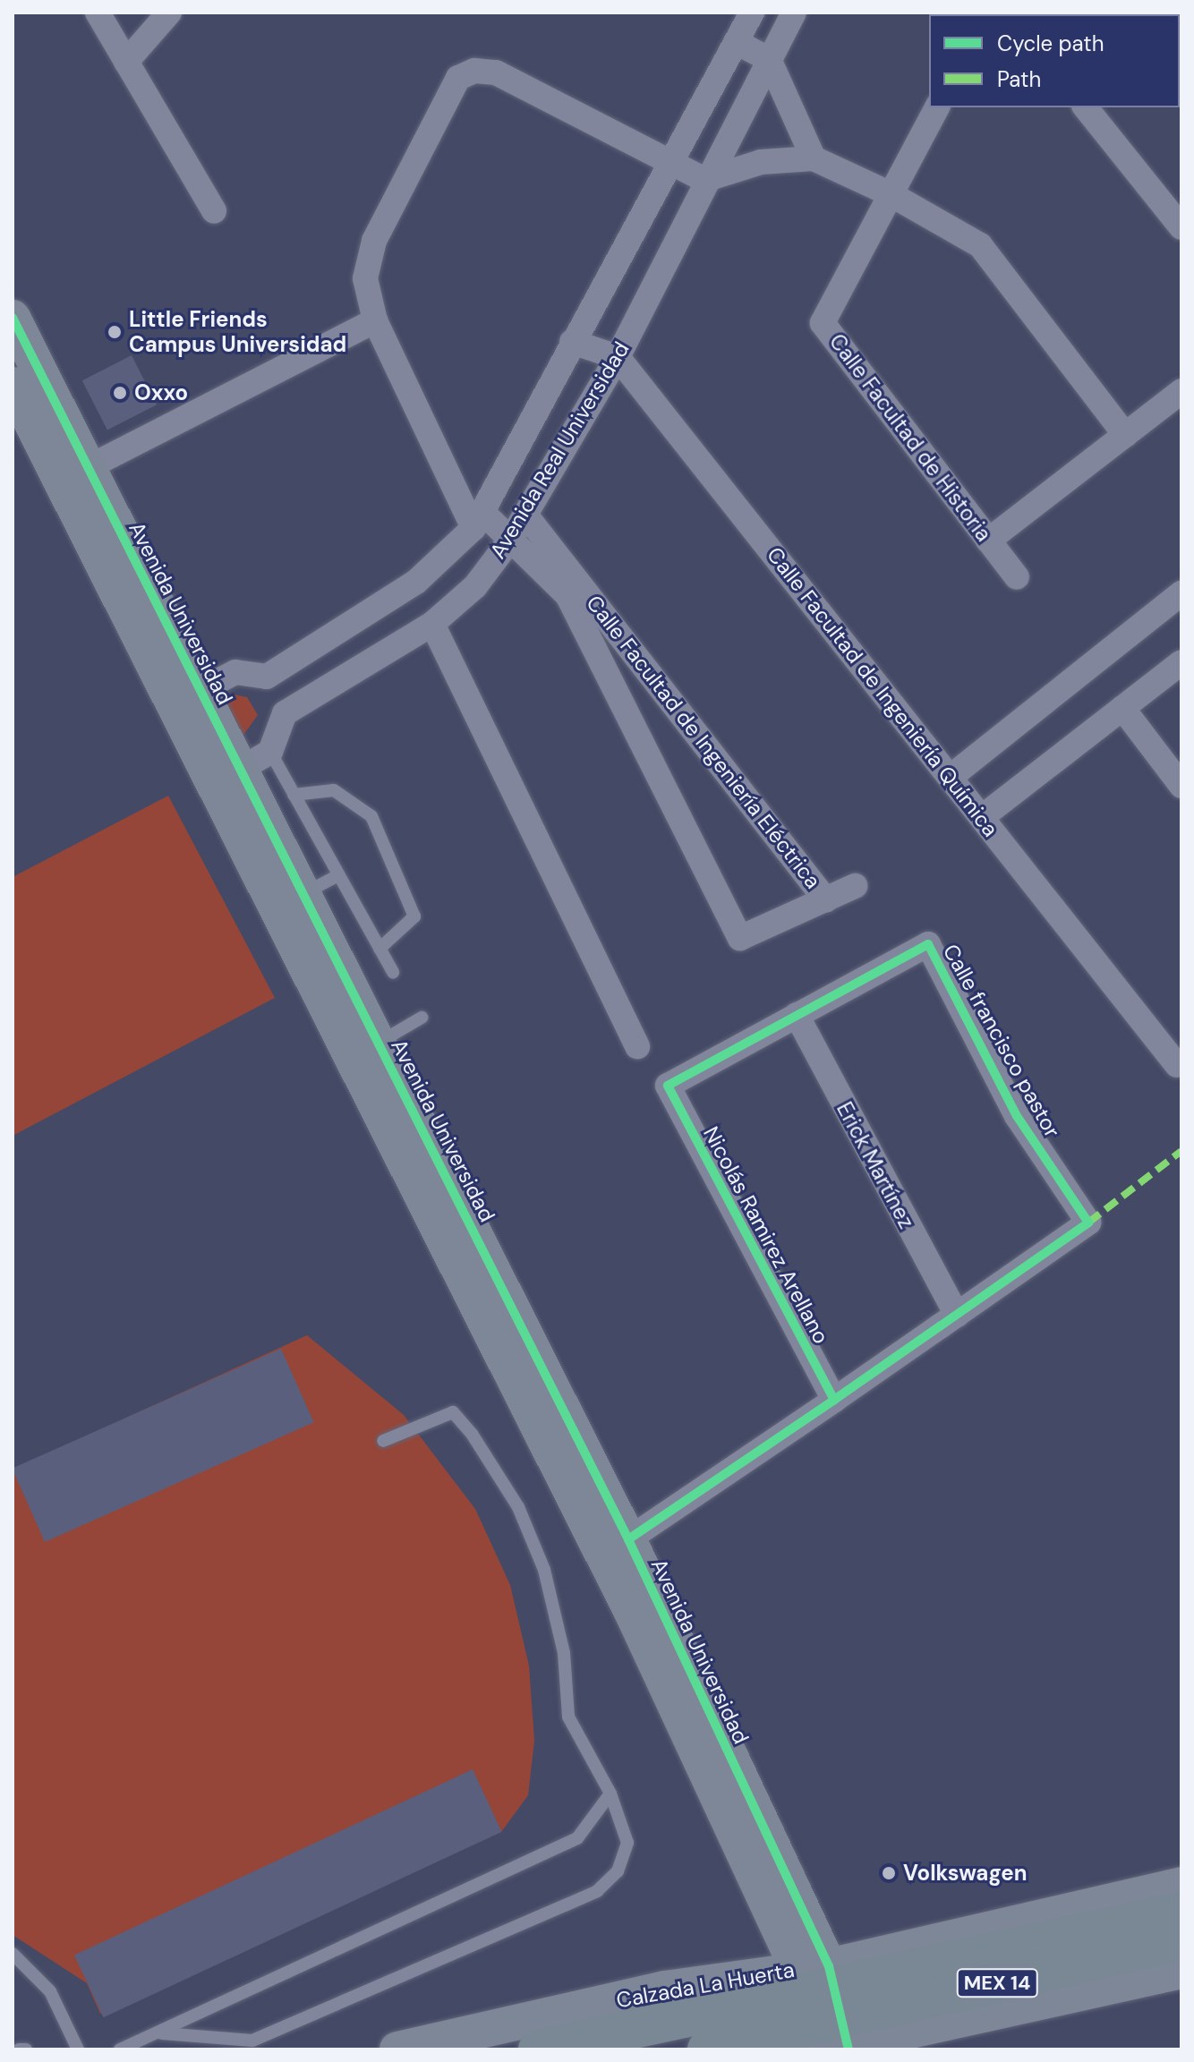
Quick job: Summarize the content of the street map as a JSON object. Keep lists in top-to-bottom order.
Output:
{
  "streets": {
    "main road": ["MEX 14"],
    "street": [
      "Calle Facultad de Historia",
      "Avenida Real Universidad",
      "Avenida Universidad",
      "Calle Facultad de Ingenierίa Quίmica",
      "Calle Facultad de Ingeniería Eléctrica",
      "Calle francisco pastor",
      "Erick Martínez",
      "Nicolás Ramirez Arellano",
      "Calzada La Huerta"
    ]
  },
  "crossings": [
    ["Avenida Real Universidad", "Avenida Universidad"],
    ["Avenida Real Universidad", "Calle Facultad de Ingenierίa Quίmica"],
    ["Avenida Real Universidad", "Calle Facultad de Ingeniería Eléctrica"],
    ["Avenida Universidad", "MEX 14"],
    ["Avenida Universidad", "Calzada La Huerta"],
    ["Calle francisco pastor", "Erick Martínez"],
    ["Calle francisco pastor", "Nicolás Ramirez Arellano"],
    ["MEX 14", "Calzada La Huerta"]
  ],
  "places": ["Little Friends Campus Universidad", "Oxxo", "Volkswagen"],
  "legend": ["Cycle path", "Path"]
}
